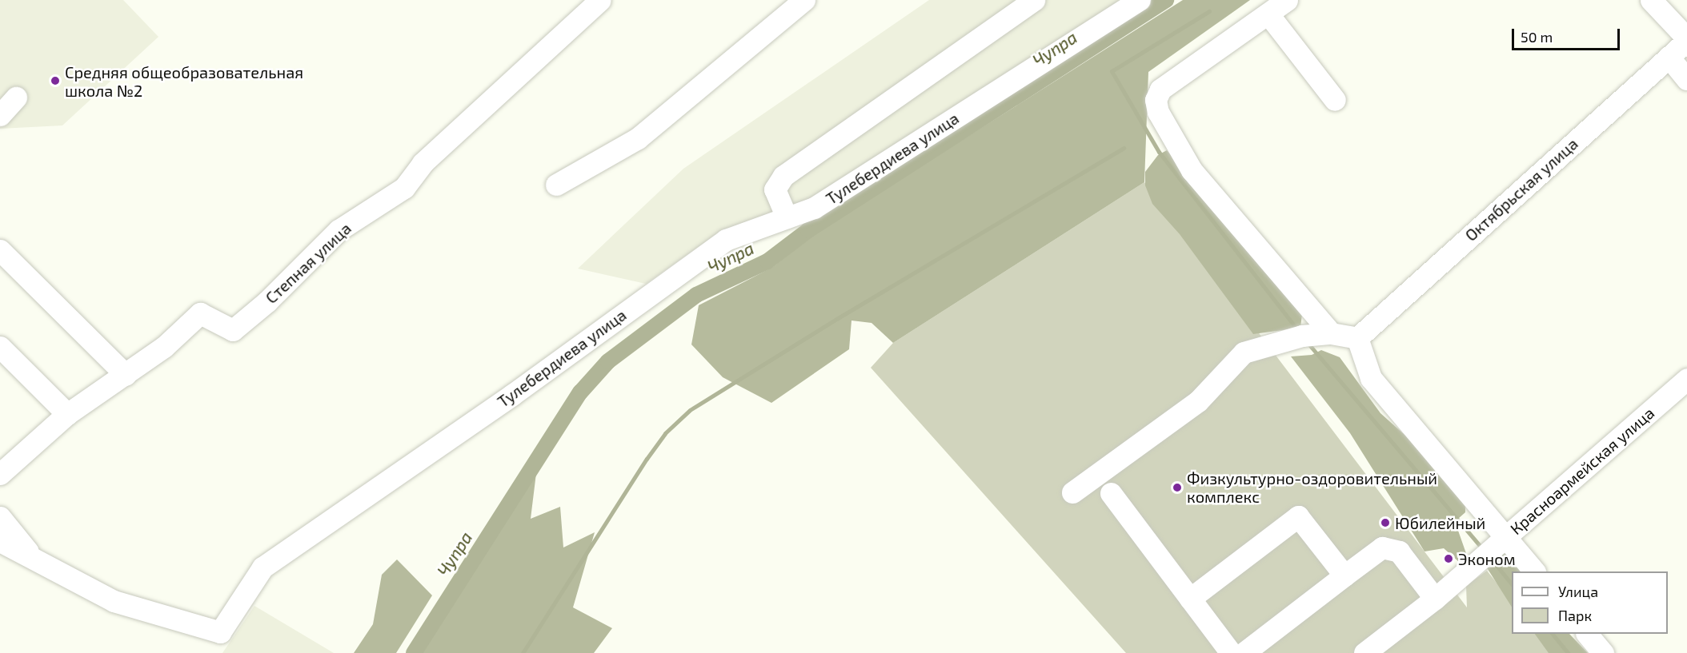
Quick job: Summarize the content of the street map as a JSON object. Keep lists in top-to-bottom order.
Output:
{
  "streets": {
    "street": [
      "Тулебердиева улица",
      "Октябрьская улица",
      "Степная улица",
      "Красноармейская улица"
    ]
  },
  "water": ["Чупра"],
  "places": [
    "Средняя общеобразовательная школа №2",
    "Физкультурно-оздоровительный комплекс",
    "Юбилейный",
    "Эконом"
  ],
  "legend": ["Улица", "Парк"],
  "scale_bar": "50 m"
}
